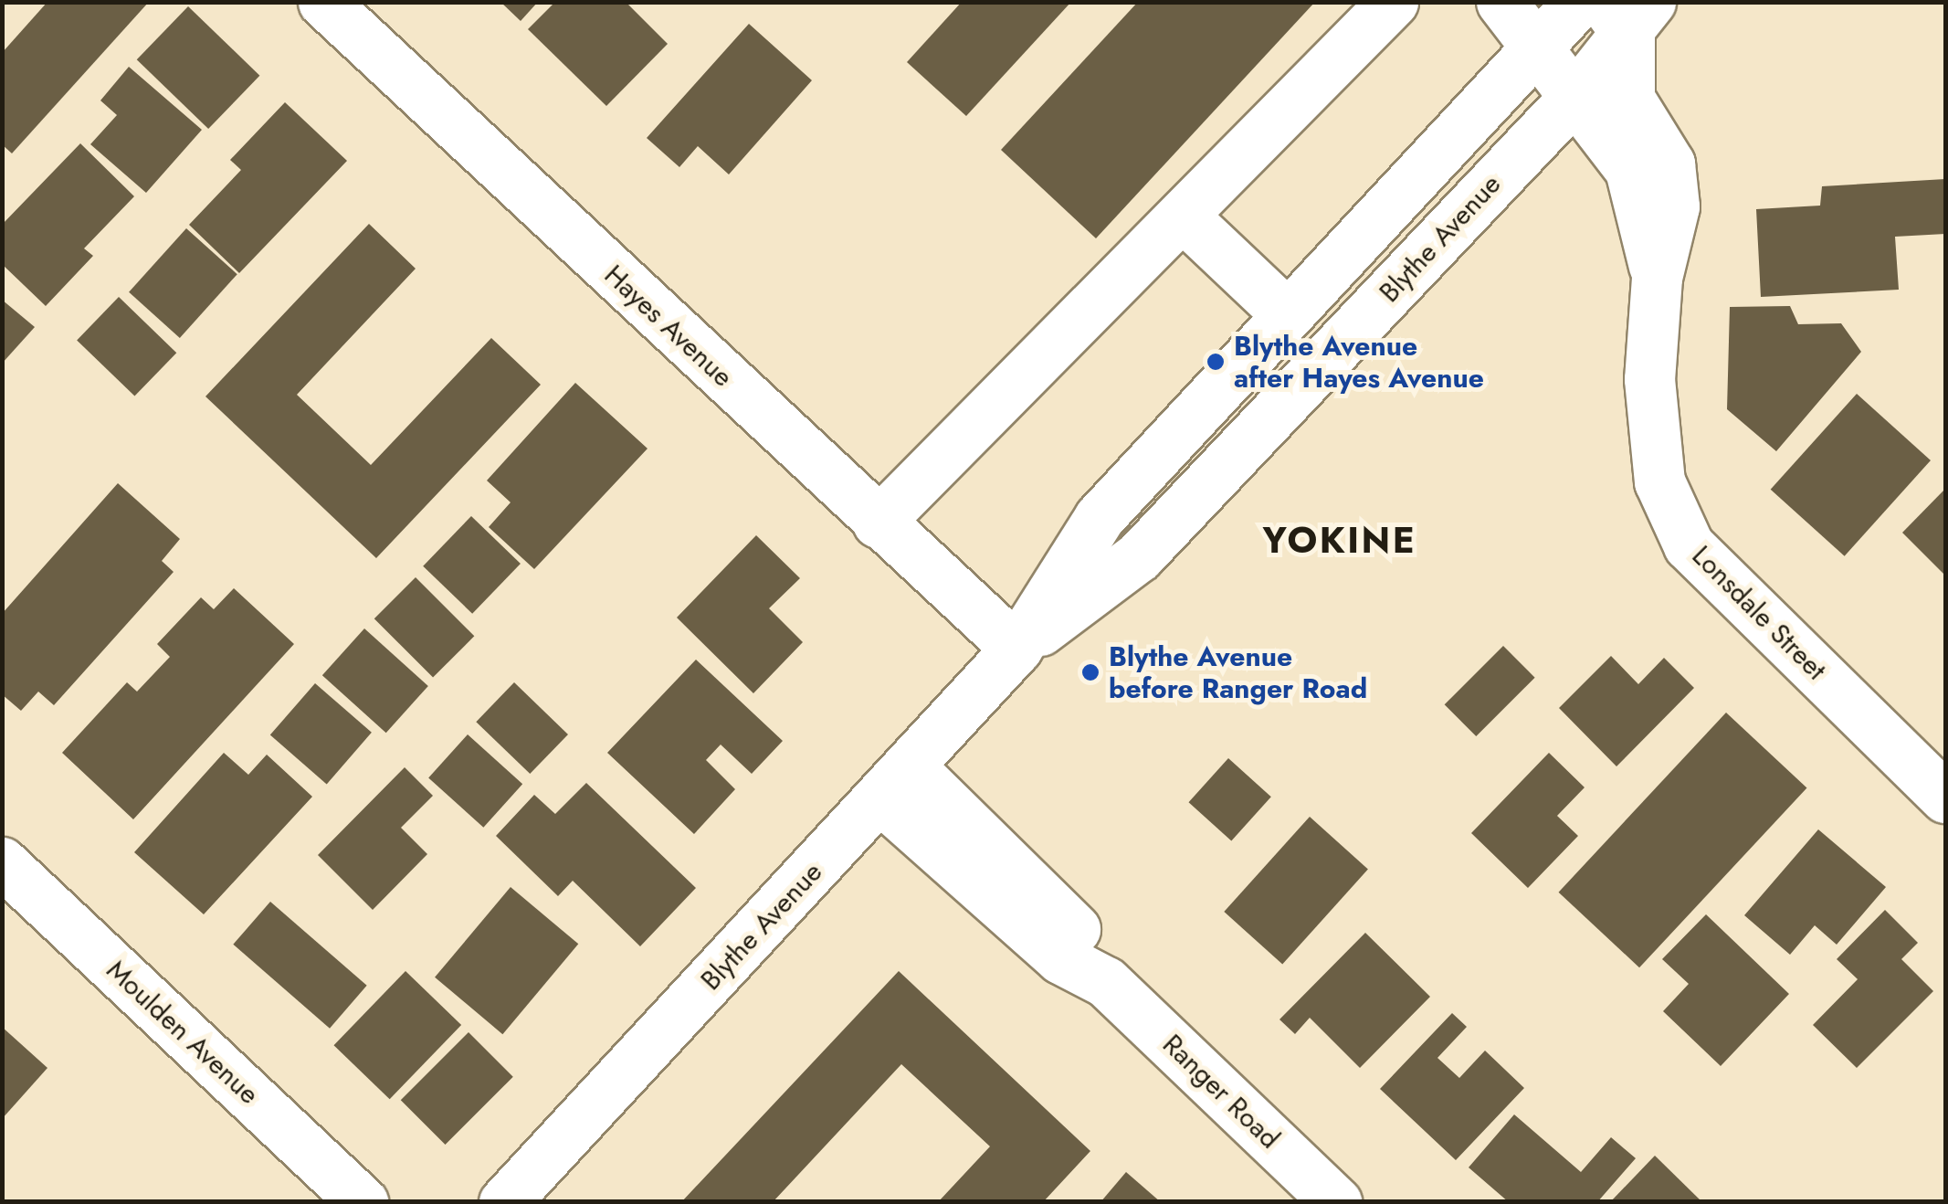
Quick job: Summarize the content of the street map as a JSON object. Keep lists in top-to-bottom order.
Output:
{
  "streets": {
    "street": [
      "Blythe Avenue",
      "Hayes Avenue",
      "Lonsdale Street",
      "Moulden Avenue",
      "Ranger Road"
    ]
  },
  "crossings": [
    ["Blythe Avenue", "Hayes Avenue"],
    ["Blythe Avenue", "Lonsdale Street"],
    ["Blythe Avenue", "Ranger Road"]
  ],
  "districts": ["YOKINE"],
  "places": ["Blythe Avenue after Hayes Avenue", "Blythe Avenue before Ranger Road"]
}
